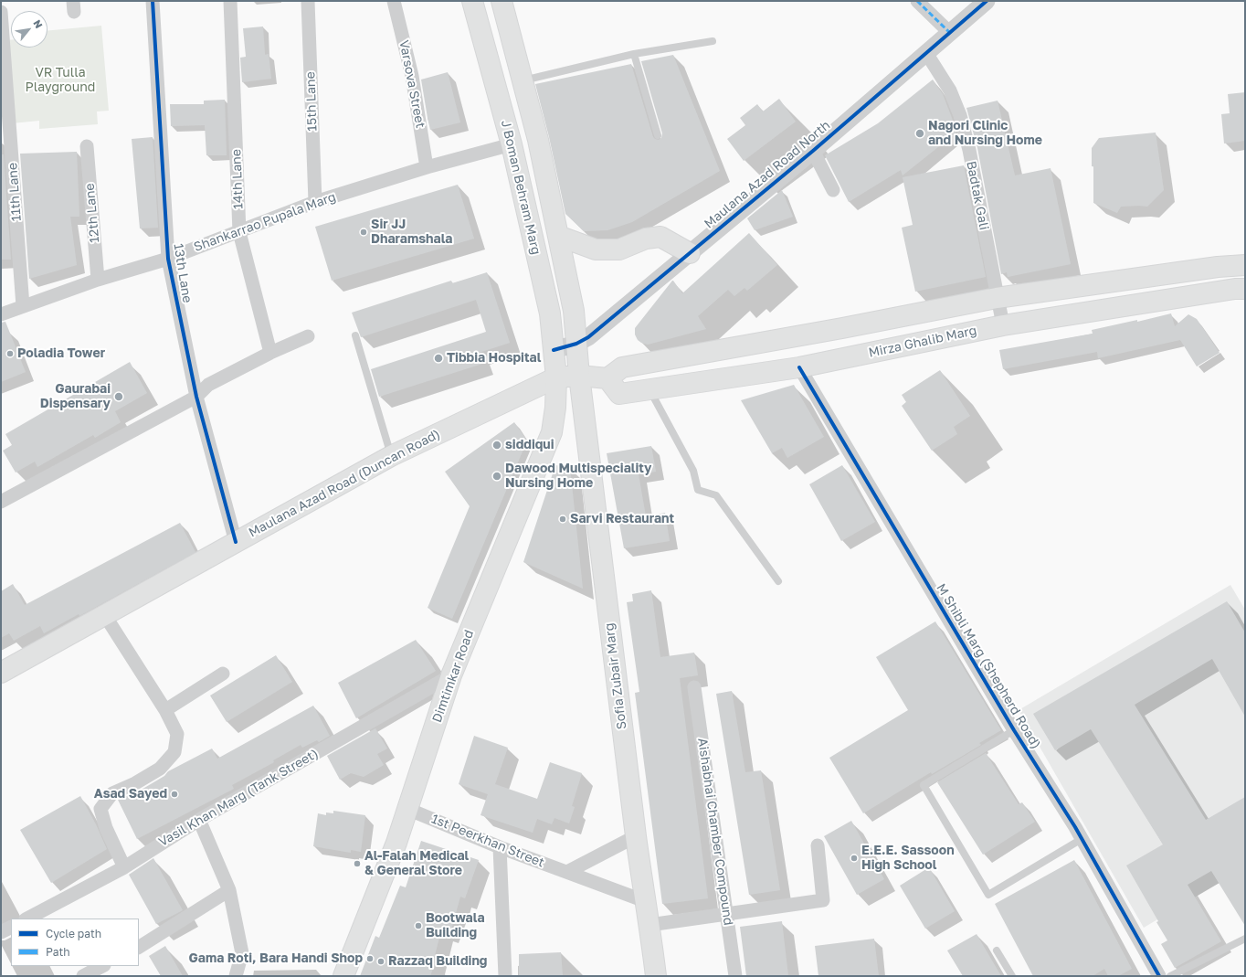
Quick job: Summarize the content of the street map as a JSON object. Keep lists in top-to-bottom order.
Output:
{
  "streets": {
    "main road": [
      "J Boman Behram Marg",
      "Mirza Ghalib Marg",
      "Maulana Azad Road (Duncan Road)",
      "Dimtimkar Road",
      "Sofia Zubair Marg"
    ],
    "street": [
      "Varsova Street",
      "15th Lane",
      "Maulana Azad Road North",
      "14th Lane",
      "11th Lane",
      "Badtak Gali",
      "12th Lane",
      "Shankarrao Pupala Marg",
      "13th Lane",
      "M Shibli Marg (Shepherd Road)",
      "Vasil Khan Marg (Tank Street)",
      "Aishabhai Chamber Compound",
      "1st Peerkhan Street"
    ]
  },
  "crossings": [
    ["Varsova Street", "Shankarrao Pupala Marg"],
    ["15th Lane", "Shankarrao Pupala Marg"],
    ["Maulana Azad Road North", "J Boman Behram Marg"],
    ["Maulana Azad Road North", "Badtak Gali"],
    ["14th Lane", "Shankarrao Pupala Marg"],
    ["J Boman Behram Marg", "Shankarrao Pupala Marg"],
    ["J Boman Behram Marg", "Maulana Azad Road (Duncan Road)"],
    ["J Boman Behram Marg", "Dimtimkar Road"],
    ["J Boman Behram Marg", "Sofia Zubair Marg"],
    ["11th Lane", "Shankarrao Pupala Marg"],
    ["Badtak Gali", "Mirza Ghalib Marg"],
    ["12th Lane", "Shankarrao Pupala Marg"],
    ["Shankarrao Pupala Marg", "13th Lane"],
    ["13th Lane", "Maulana Azad Road (Duncan Road)"],
    ["Mirza Ghalib Marg", "M Shibli Marg (Shepherd Road)"],
    ["Maulana Azad Road (Duncan Road)", "Dimtimkar Road"],
    ["Maulana Azad Road (Duncan Road)", "Sofia Zubair Marg"],
    ["Dimtimkar Road", "Vasil Khan Marg (Tank Street)"],
    ["Dimtimkar Road", "1st Peerkhan Street"],
    ["Sofia Zubair Marg", "1st Peerkhan Street"]
  ],
  "parks": ["VR Tulla Playground"],
  "places": [
    "Nagori Clinic and Nursing Home",
    "Sir JJ Dharamshala",
    "Poladia Tower",
    "Tibbia Hospital",
    "Gaurabai Dispensary",
    "siddiqui",
    "Dawood Multispeciality Nursing Home",
    "Sarvi Restaurant",
    "Asad Sayed",
    "E.E.E. Sassoon High School",
    "Al-Falah Medical & General Store",
    "Bootwala Building",
    "Gama Roti, Bara Handi Shop",
    "Razzaq Building"
  ],
  "legend": ["Cycle path", "Path"],
  "north": "top right"
}
